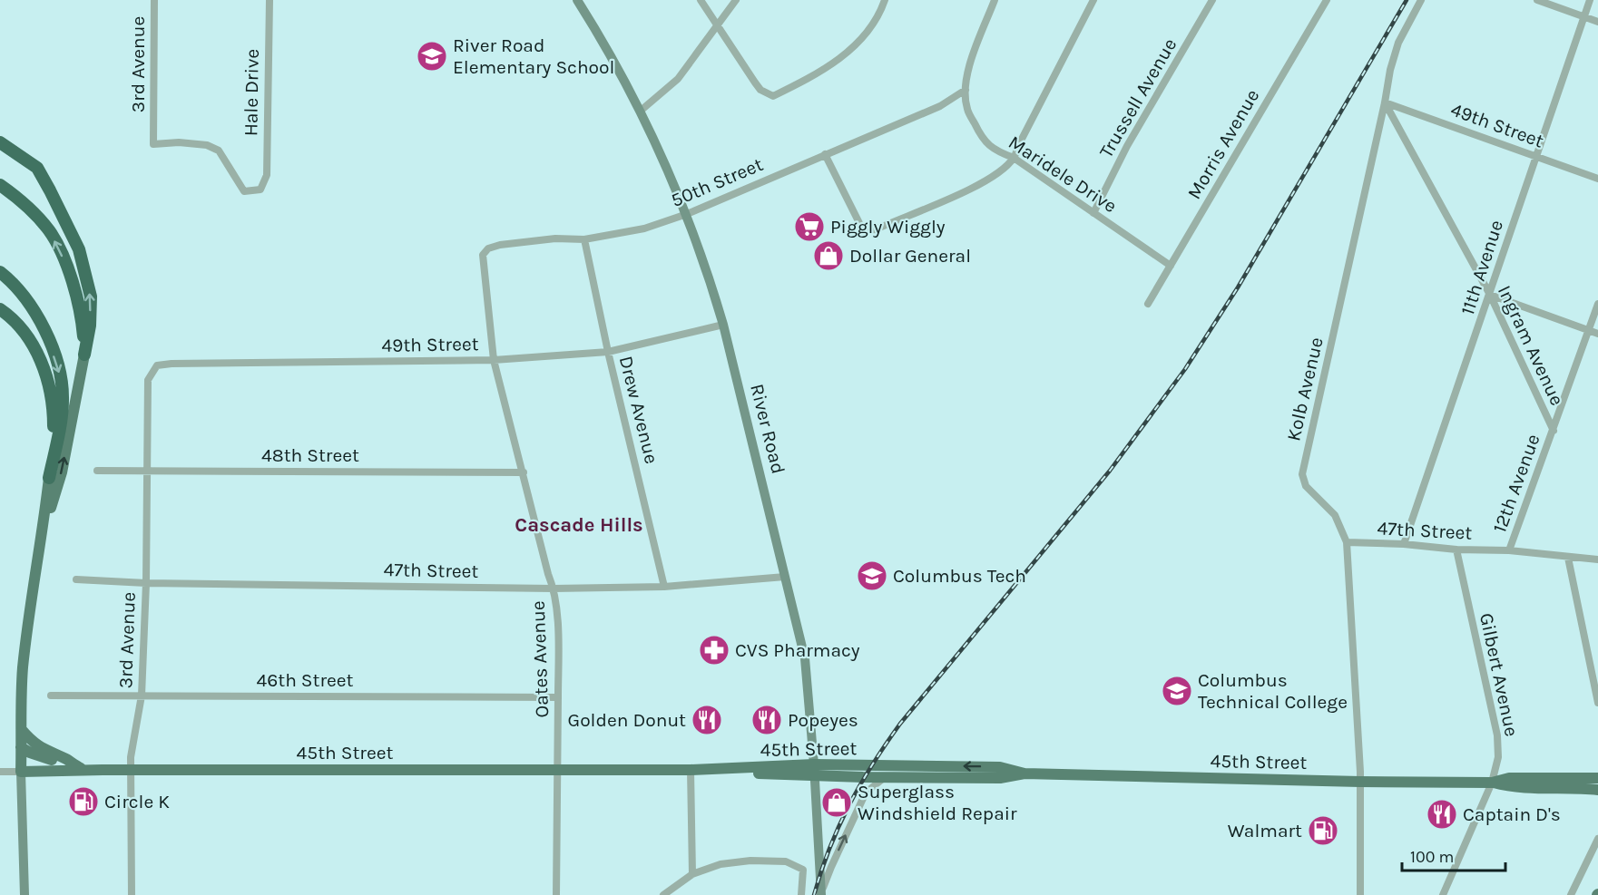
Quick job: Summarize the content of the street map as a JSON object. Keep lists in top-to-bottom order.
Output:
{
  "streets": {
    "main road": ["River Road", "45th Street"],
    "street": [
      "3rd Avenue",
      "Hale Drive",
      "Trussell Avenue",
      "49th Street",
      "Morris Avenue",
      "Maridele Drive",
      "50th Street",
      "11th Avenue",
      "Ingram Avenue",
      "Kolb Avenue",
      "Drew Avenue",
      "48th Street",
      "12th Avenue",
      "47th Street",
      "Oates Avenue",
      "Gilbert Avenue",
      "46th Street"
    ]
  },
  "crossings": [
    ["3rd Avenue", "Hale Drive"],
    ["3rd Avenue", "49th Street"],
    ["3rd Avenue", "48th Street"],
    ["3rd Avenue", "47th Street"],
    ["3rd Avenue", "46th Street"],
    ["3rd Avenue", "45th Street"],
    ["Trussell Avenue", "Maridele Drive"],
    ["49th Street", "11th Avenue"],
    ["49th Street", "Ingram Avenue"],
    ["49th Street", "Kolb Avenue"],
    ["49th Street", "Drew Avenue"],
    ["49th Street", "River Road"],
    ["49th Street", "Oates Avenue"],
    ["Morris Avenue", "Maridele Drive"],
    ["Maridele Drive", "50th Street"],
    ["50th Street", "Drew Avenue"],
    ["50th Street", "River Road"],
    ["50th Street", "Oates Avenue"],
    ["11th Avenue", "Ingram Avenue"],
    ["11th Avenue", "47th Street"],
    ["Ingram Avenue", "Kolb Avenue"],
    ["Ingram Avenue", "12th Avenue"],
    ["Kolb Avenue", "47th Street"],
    ["Kolb Avenue", "45th Street"],
    ["Drew Avenue", "47th Street"],
    ["River Road", "47th Street"],
    ["River Road", "45th Street"],
    ["48th Street", "Oates Avenue"],
    ["12th Avenue", "47th Street"],
    ["47th Street", "Oates Avenue"],
    ["47th Street", "Gilbert Avenue"],
    ["Oates Avenue", "46th Street"],
    ["Oates Avenue", "45th Street"],
    ["Gilbert Avenue", "45th Street"]
  ],
  "districts": ["Cascade Hills"],
  "places": {
    "school or university": ["River Road Elementary School", "Columbus Tech", "Columbus Technical College"],
    "supermarket": ["Piggly Wiggly"],
    "shop": ["Dollar General", "Superglass Windshield Repair"],
    "pharmacy": ["CVS Pharmacy"],
    "restaurant": ["Golden Donut", "Popeyes", "Captain D's"],
    "fuel station": ["Circle K", "Walmart"]
  },
  "scale_bar": "100 m"
}
